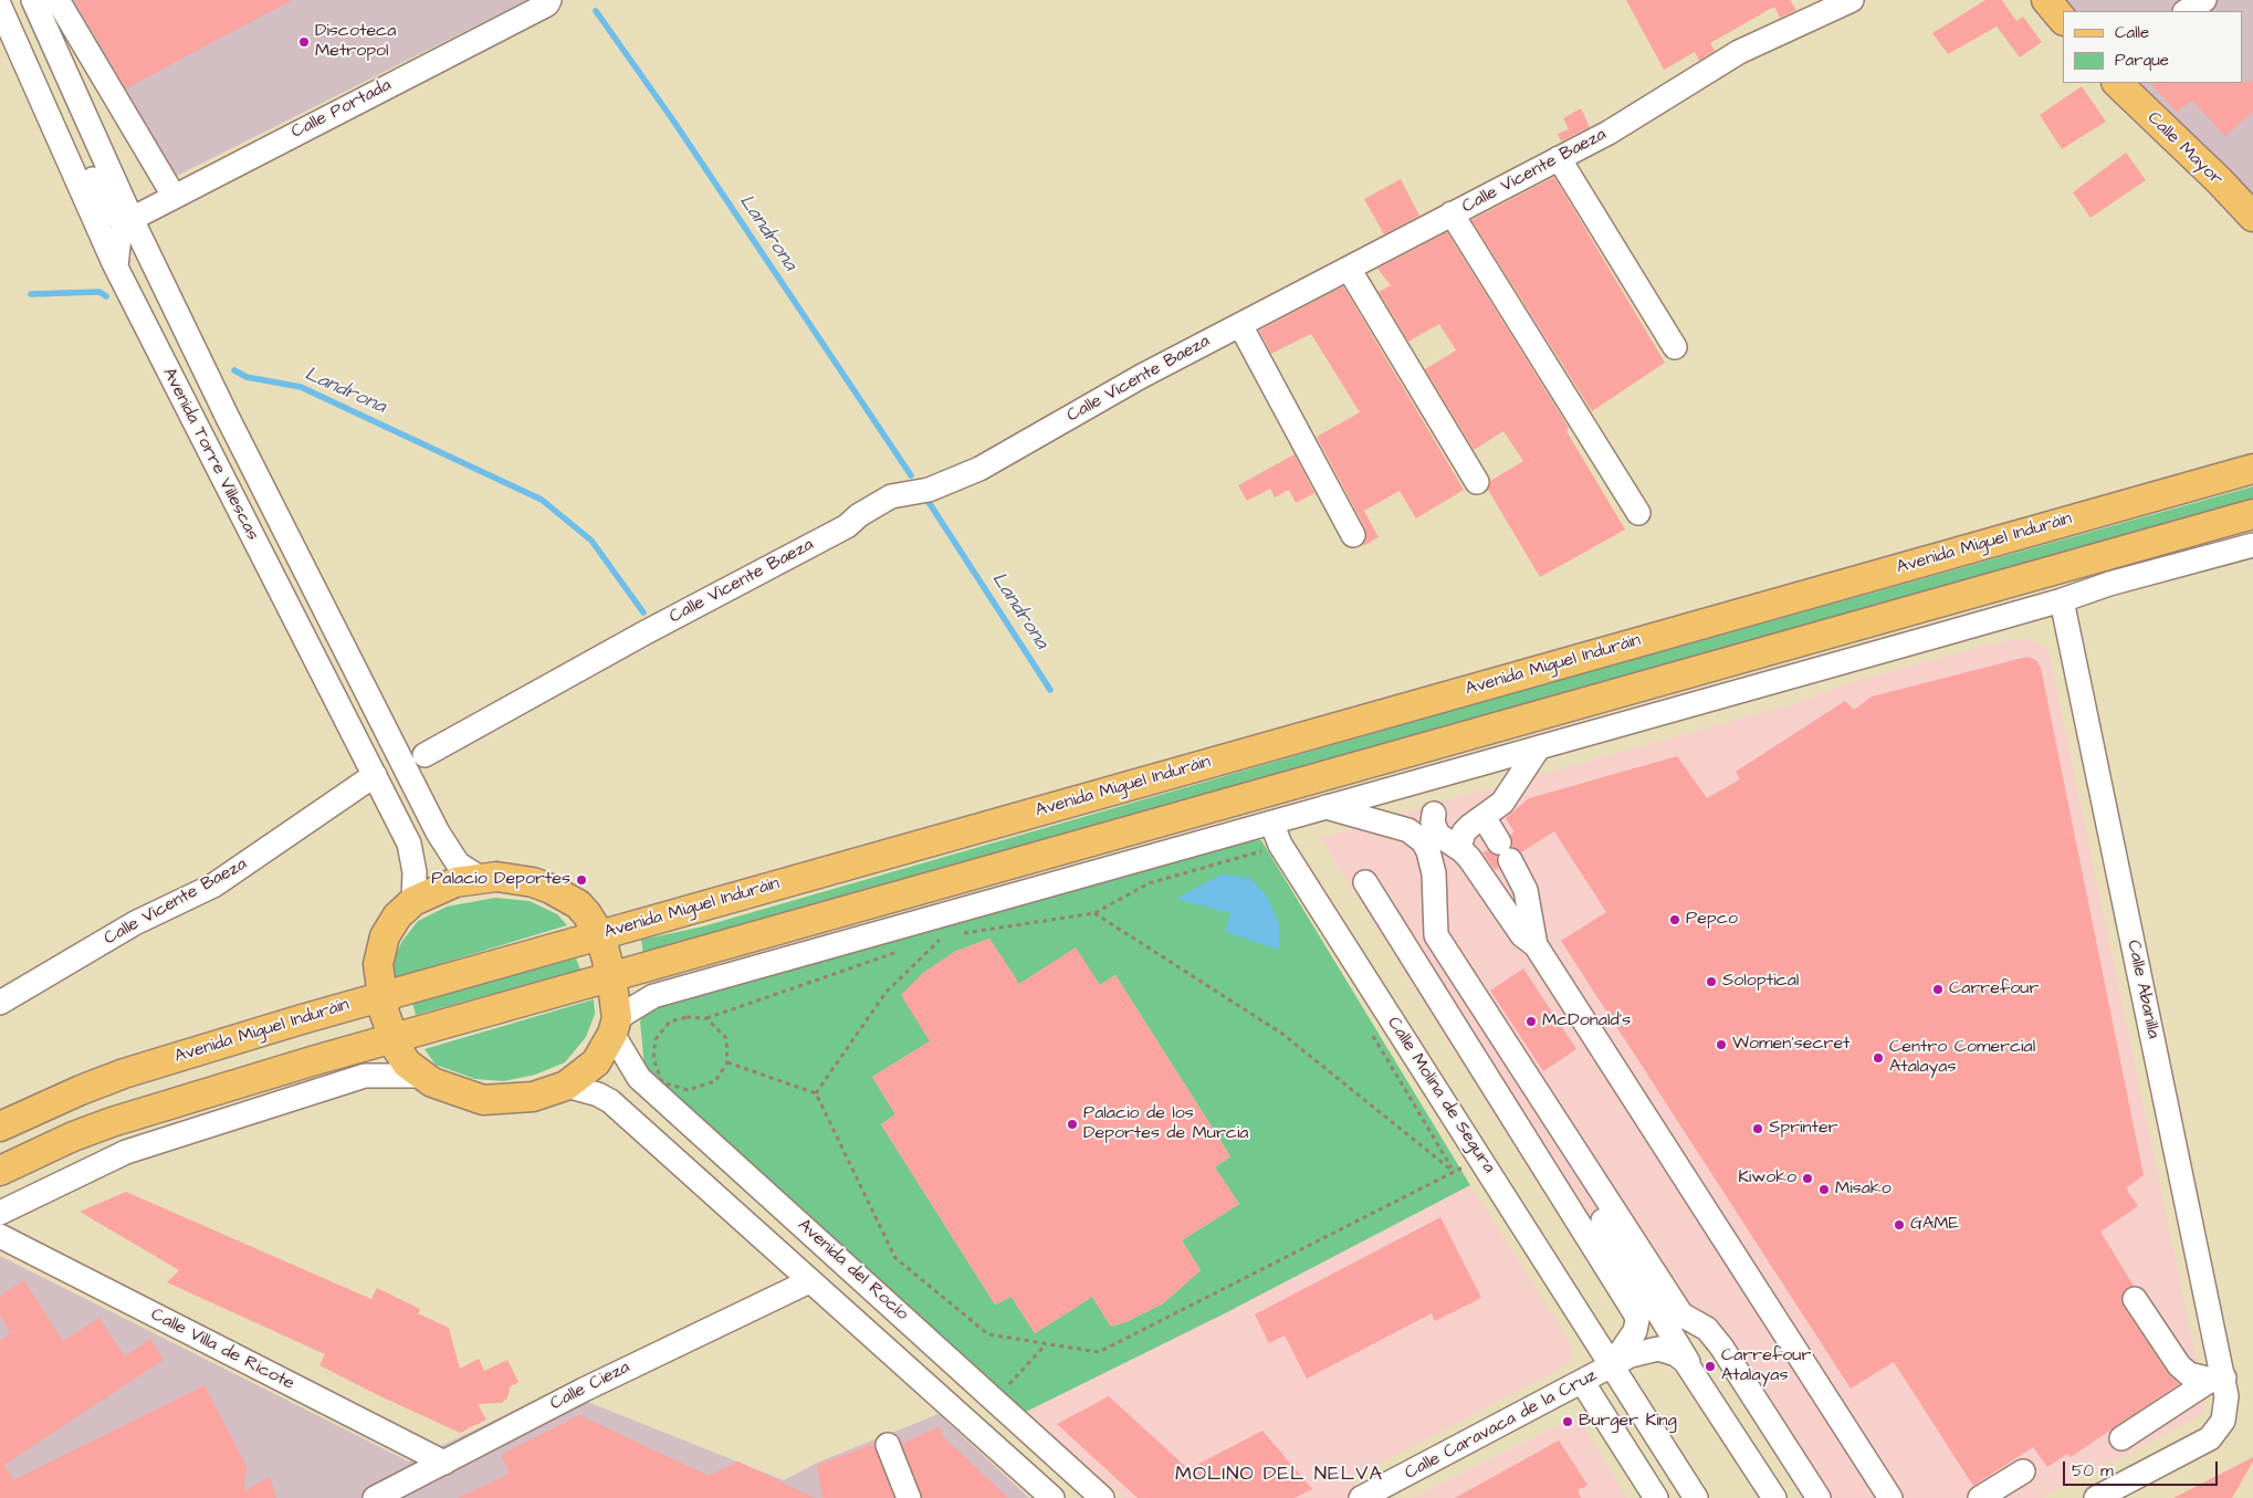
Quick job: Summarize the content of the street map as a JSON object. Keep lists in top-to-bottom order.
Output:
{
  "streets": {
    "main road": ["Calle Mayor", "Avenida Miguel Induráin"],
    "street": [
      "Calle Portada",
      "Calle Vicente Baeza",
      "Avenida Torre Villescas",
      "Calle Abanilla",
      "Calle Molina de Segura",
      "Avenida del Rocío",
      "Calle Villa de Ricote",
      "Calle Cieza",
      "Calle Caravaca de la Cruz"
    ]
  },
  "crossings": [
    ["Calle Portada", "Avenida Torre Villescas"],
    ["Calle Vicente Baeza", "Avenida Torre Villescas"],
    ["Calle Molina de Segura", "Calle Caravaca de la Cruz"],
    ["Avenida del Rocío", "Calle Cieza"],
    ["Calle Villa de Ricote", "Calle Cieza"]
  ],
  "districts": ["MOLINO DEL NELVA"],
  "water": ["Landrona"],
  "places": [
    "Discoteca Metropol",
    "Palacio Deportes",
    "Pepco",
    "Soloptical",
    "Carrefour",
    "McDonald's",
    "Women'secret",
    "Centro Comercial Atalayas",
    "Palacio de los Deportes de Murcia",
    "Sprinter",
    "Kiwoko",
    "Misako",
    "GAME",
    "Carrefour Atalayas",
    "Burger King"
  ],
  "legend": ["Calle", "Parque"],
  "scale_bar": "50 m"
}
